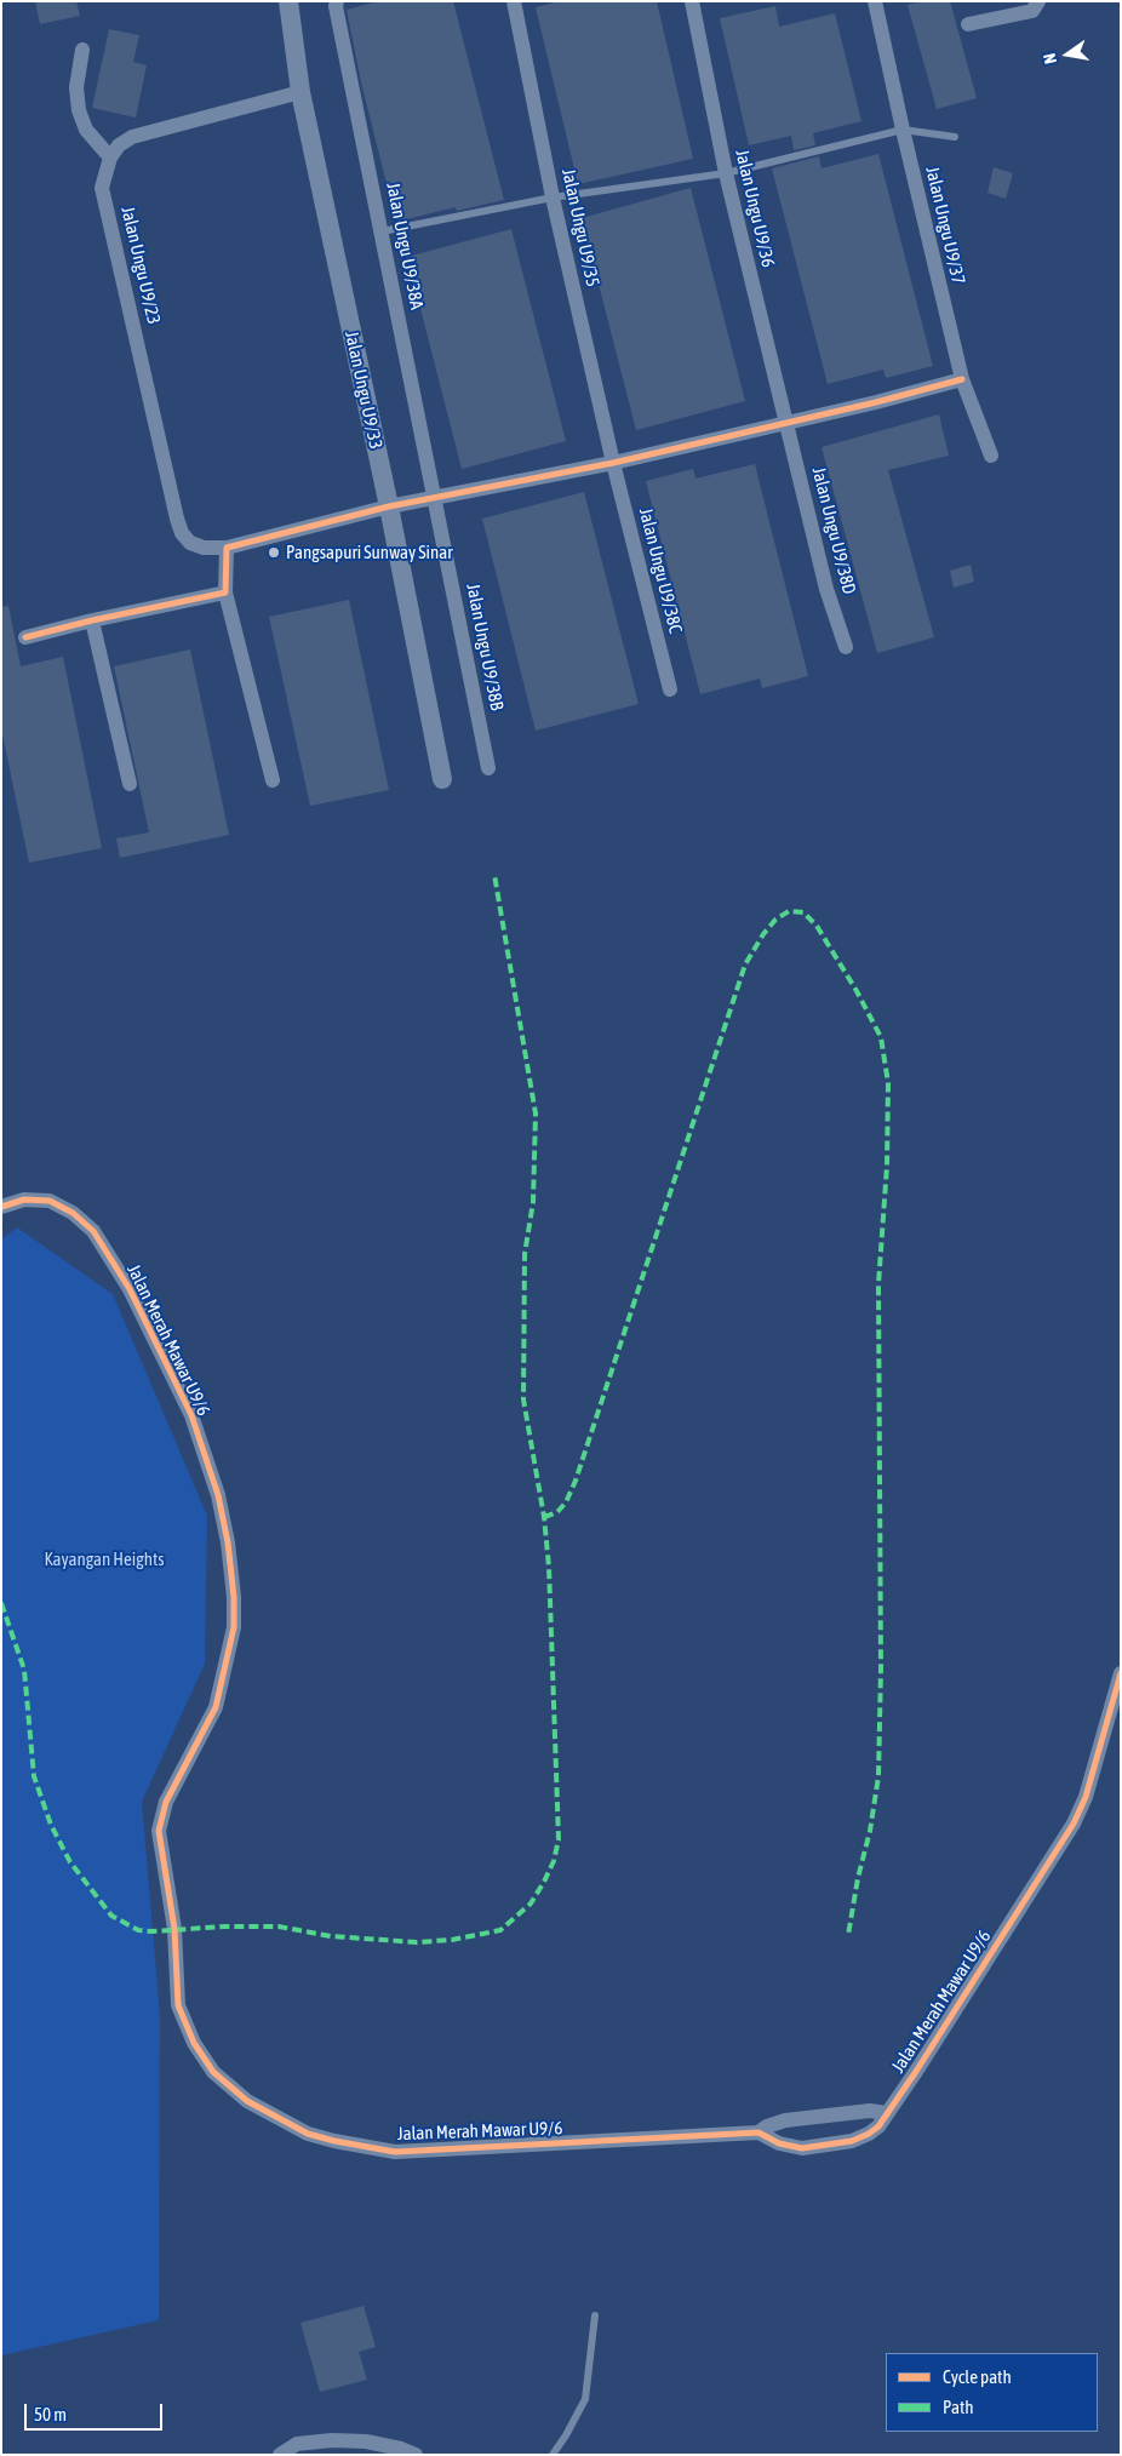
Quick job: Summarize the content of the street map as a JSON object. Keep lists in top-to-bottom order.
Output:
{
  "streets": {
    "street": [
      "Jalan Ungu U9/36",
      "Jalan Ungu U9/37",
      "Jalan Ungu U9/35",
      "Jalan Ungu U9/38A",
      "Jalan Ungu U9/23",
      "Jalan Ungu U9/33",
      "Jalan Ungu U9/38D",
      "Jalan Ungu U9/38C",
      "Jalan Ungu U9/38B",
      "Jalan Merah Mawar U9/6"
    ]
  },
  "crossings": [
    ["Jalan Ungu U9/36", "Jalan Ungu U9/38D"],
    ["Jalan Ungu U9/35", "Jalan Ungu U9/38C"],
    ["Jalan Ungu U9/38A", "Jalan Ungu U9/38B"],
    ["Jalan Ungu U9/23", "Jalan Ungu U9/33"]
  ],
  "parks": ["Kayangan Heights"],
  "places": ["Pangsapuri Sunway Sinar"],
  "legend": ["Cycle path", "Path"],
  "scale_bar": "50 m",
  "north": "left"
}
